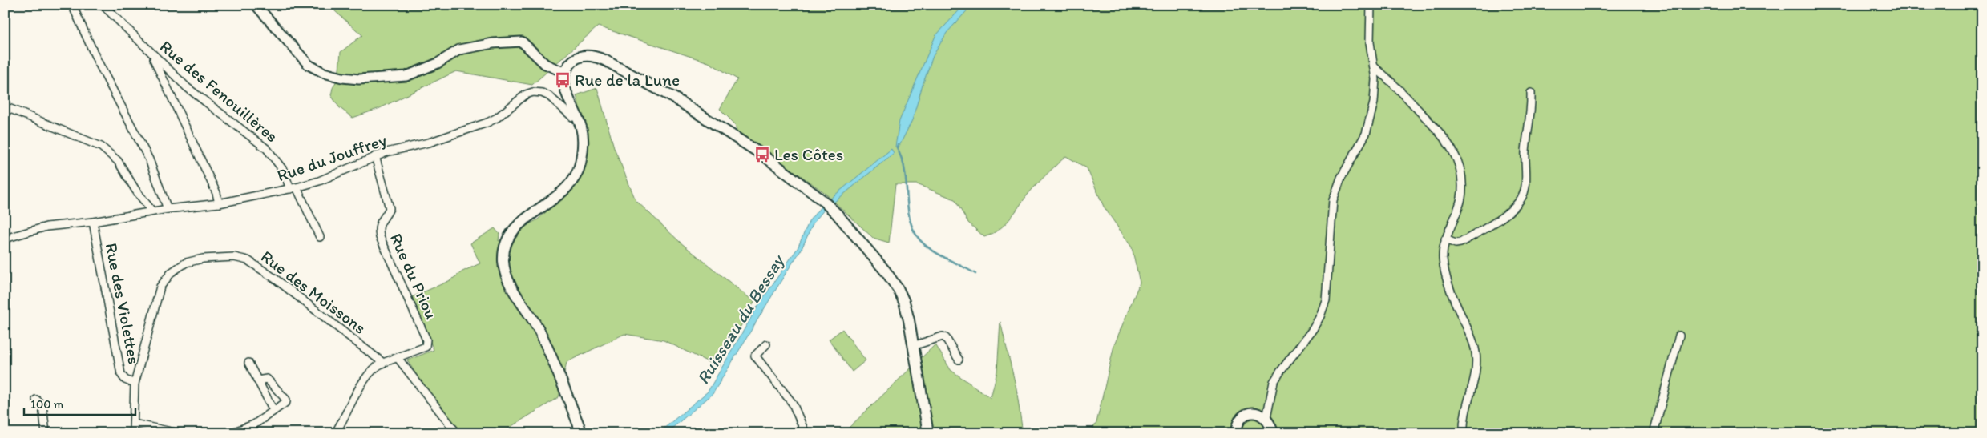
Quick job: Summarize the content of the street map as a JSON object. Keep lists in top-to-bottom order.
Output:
{
  "streets": {
    "street": [
      "Rue des Fenouillères",
      "Rue du Jouffrey",
      "Rue du Priou",
      "Rue des Moissons",
      "Rue des Violettes"
    ]
  },
  "crossings": [
    ["Rue des Fenouillères", "Rue du Jouffrey"],
    ["Rue du Jouffrey", "Rue du Priou"],
    ["Rue du Jouffrey", "Rue des Violettes"],
    ["Rue des Moissons", "Rue des Violettes"]
  ],
  "water": ["Ruisseau du Bessay"],
  "places": {
    "bus stop": ["Rue de la Lune", "Les Côtes"]
  },
  "scale_bar": "100 m"
}
